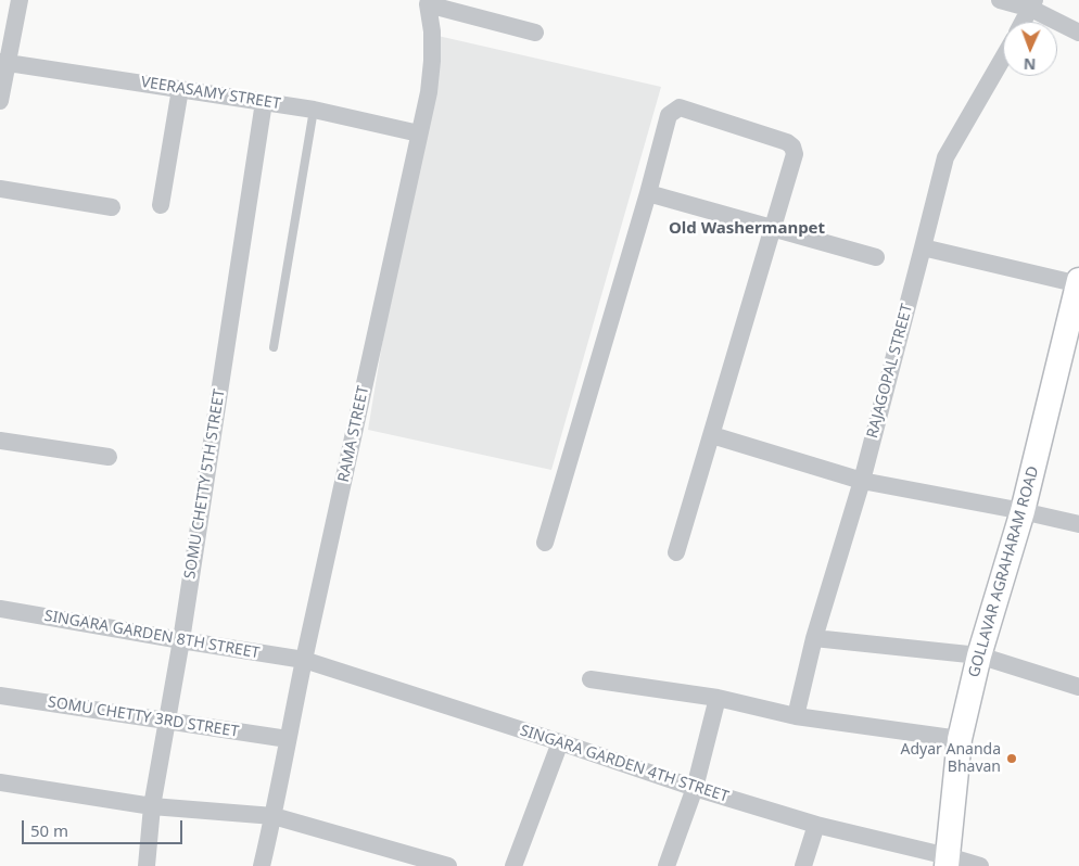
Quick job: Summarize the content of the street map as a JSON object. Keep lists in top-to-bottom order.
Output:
{
  "streets": {
    "street": [
      "VEERASAMY STREET",
      "RAJAGOPAL STREET",
      "RAMA STREET",
      "SOMU CHETTY 5TH STREET",
      "GOLLAVAR AGRAHARAM ROAD",
      "SINGARA GARDEN 8TH STREET",
      "SOMU CHETTY 3RD STREET",
      "SINGARA GARDEN 4TH STREET"
    ]
  },
  "crossings": [
    ["VEERASAMY STREET", "RAMA STREET"],
    ["VEERASAMY STREET", "SOMU CHETTY 5TH STREET"],
    ["RAMA STREET", "SINGARA GARDEN 8TH STREET"],
    ["RAMA STREET", "SOMU CHETTY 3RD STREET"],
    ["RAMA STREET", "SINGARA GARDEN 4TH STREET"],
    ["SOMU CHETTY 5TH STREET", "SINGARA GARDEN 8TH STREET"],
    ["SOMU CHETTY 5TH STREET", "SOMU CHETTY 3RD STREET"],
    ["GOLLAVAR AGRAHARAM ROAD", "SINGARA GARDEN 4TH STREET"],
    ["SINGARA GARDEN 8TH STREET", "SINGARA GARDEN 4TH STREET"]
  ],
  "districts": ["Old Washermanpet"],
  "places": ["Adyar Ananda Bhavan"],
  "scale_bar": "50 m",
  "north": "bottom"
}
